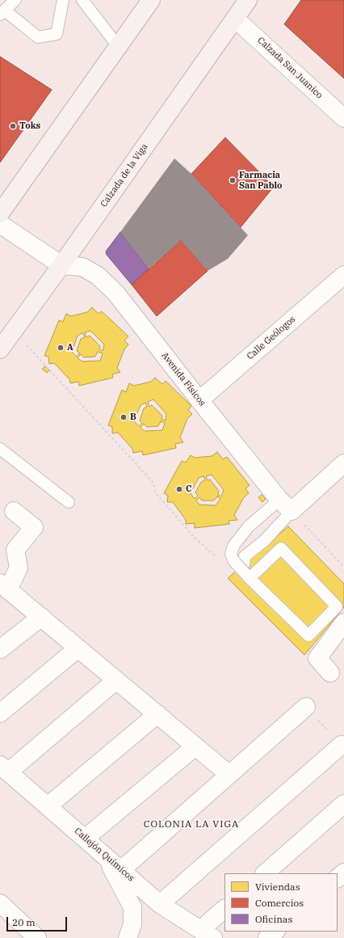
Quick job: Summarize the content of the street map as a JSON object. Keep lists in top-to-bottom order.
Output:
{
  "streets": {
    "main road": ["Calzada de la Viga"],
    "street": [
      "Calzada San Juanico",
      "Calle Geólogos",
      "Avenida Físicos",
      "Callejón Químicos"
    ]
  },
  "crossings": [
    ["Calzada San Juanico", "Calzada de la Viga"],
    ["Calzada de la Viga", "Avenida Físicos"],
    ["Calle Geólogos", "Avenida Físicos"]
  ],
  "districts": ["COLONIA LA VIGA"],
  "places": [
    "Toks",
    "Farmacia San Pablo",
    "A",
    "B",
    "C"
  ],
  "legend": ["Viviendas", "Comercios", "Oficinas"],
  "scale_bar": "20 m"
}
